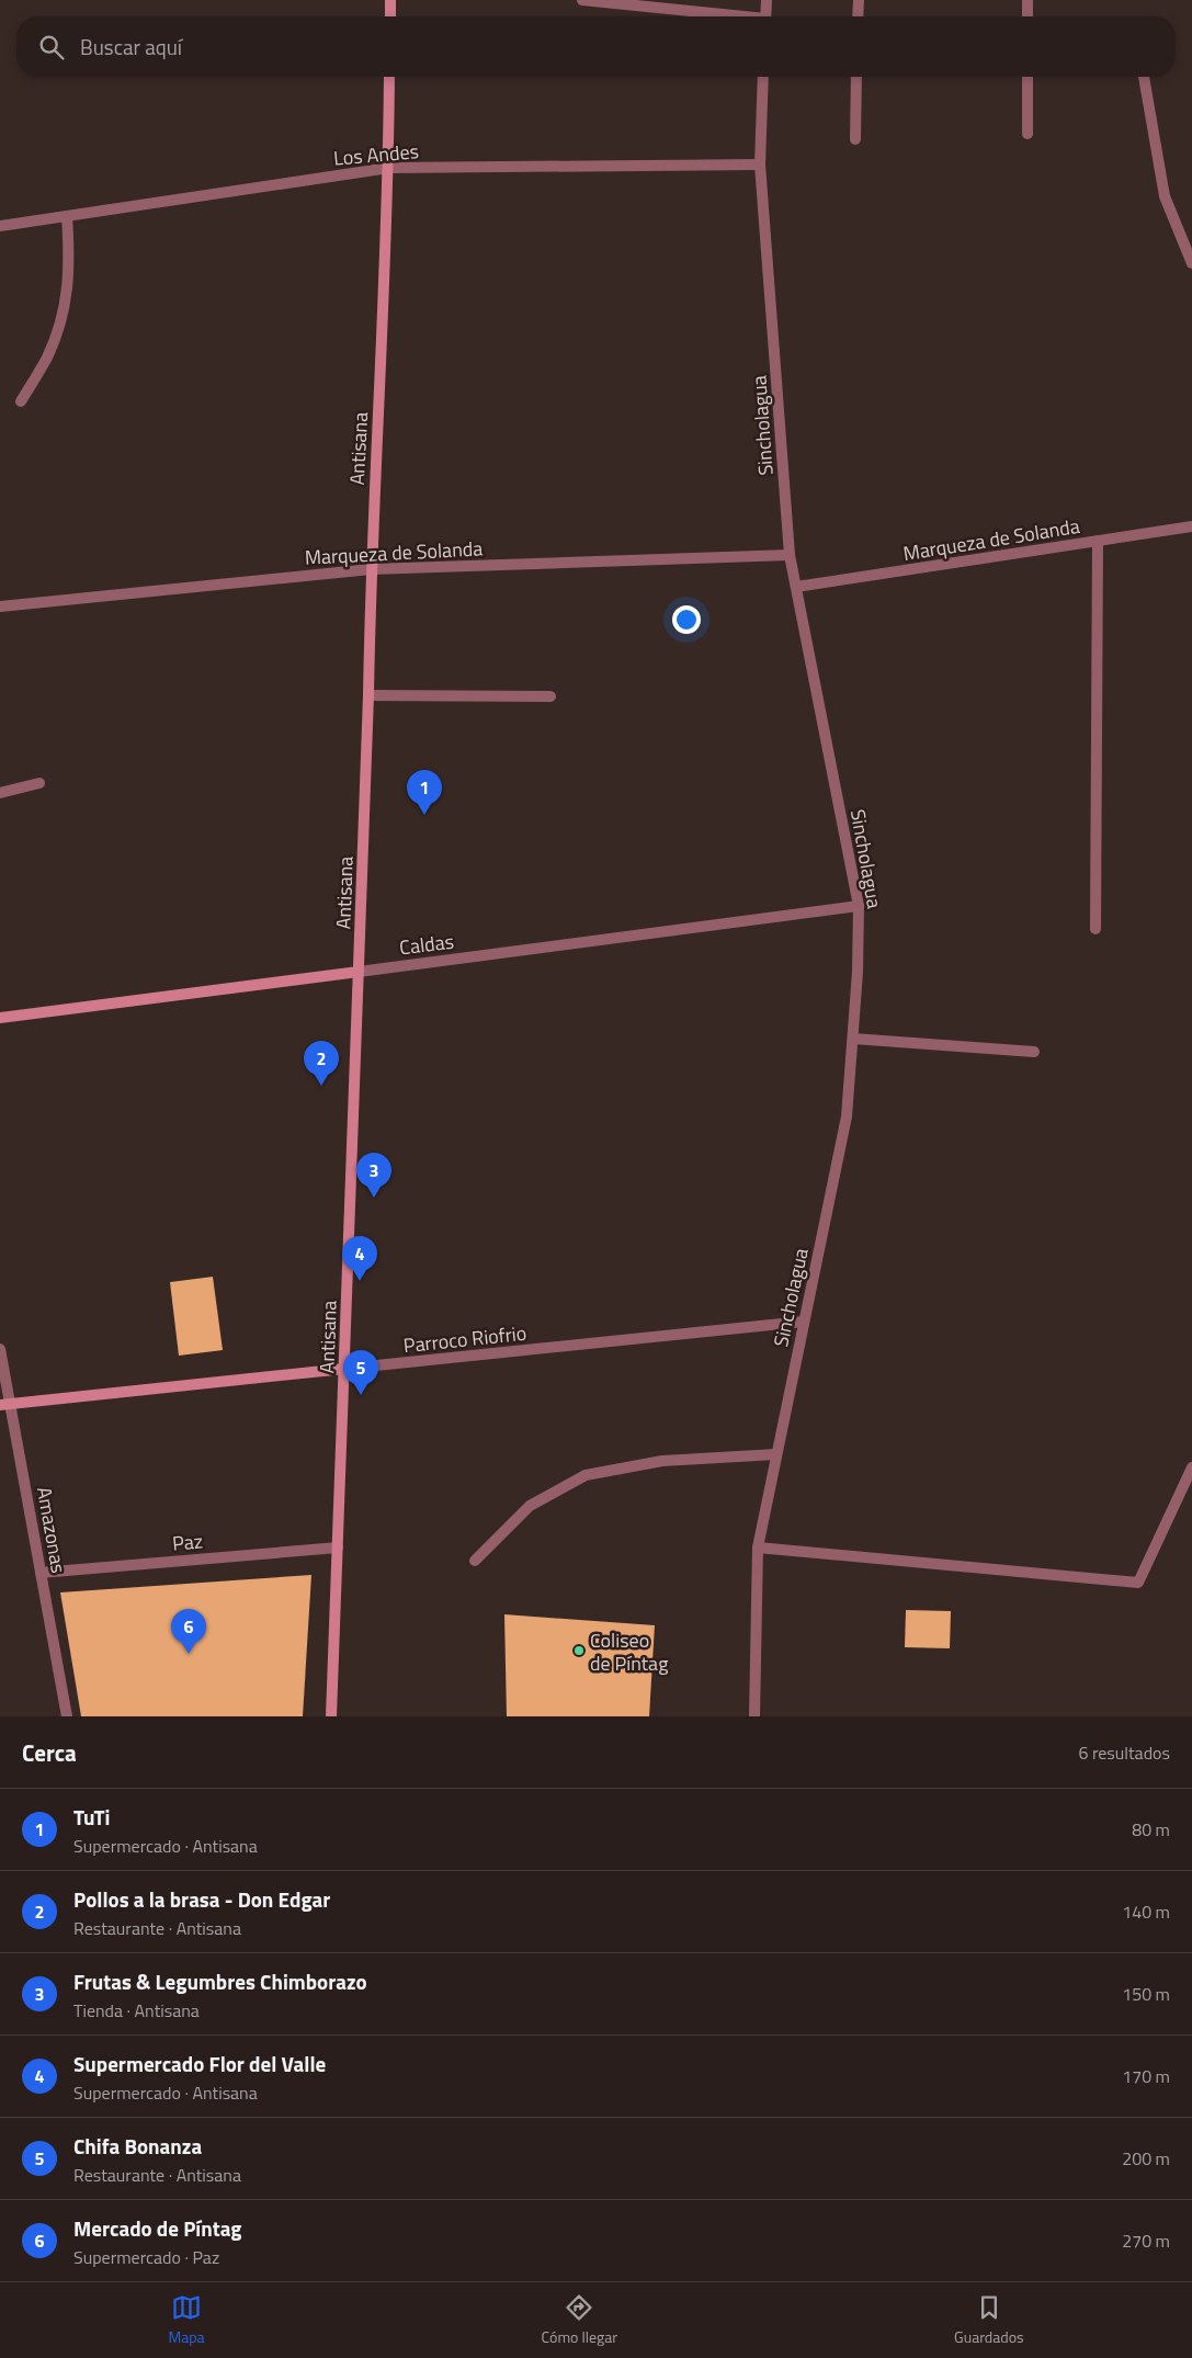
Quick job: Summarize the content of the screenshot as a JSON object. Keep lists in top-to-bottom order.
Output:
{
  "streets": {
    "street": [
      "Los Andes",
      "Sincholagua",
      "Antisana",
      "Marqueza de Solanda",
      "Caldas",
      "Parroco Riofrio",
      "Amazonas",
      "Paz"
    ]
  },
  "crossings": [
    ["Los Andes", "Sincholagua"],
    ["Los Andes", "Antisana"],
    ["Sincholagua", "Marqueza de Solanda"],
    ["Sincholagua", "Caldas"],
    ["Sincholagua", "Parroco Riofrio"],
    ["Antisana", "Marqueza de Solanda"],
    ["Antisana", "Caldas"],
    ["Antisana", "Parroco Riofrio"],
    ["Antisana", "Paz"],
    ["Parroco Riofrio", "Amazonas"],
    ["Amazonas", "Paz"]
  ],
  "places": ["Coliseo de Píntag"],
  "page": {
    "search": "Buscar aquí",
    "pins": [
      "1",
      "2",
      "3",
      "4",
      "5",
      "6"
    ],
    "heading": ["Cerca", "6 resultados"],
    "list": [
      {
        "mark": "1",
        "name": "TuTi",
        "note": "Supermercado · Antisana",
        "value": "80 m"
      },
      {
        "mark": "2",
        "name": "Pollos a la brasa - Don Edgar",
        "note": "Restaurante · Antisana",
        "value": "140 m"
      },
      {
        "mark": "3",
        "name": "Frutas & Legumbres Chimborazo",
        "note": "Tienda · Antisana",
        "value": "150 m"
      },
      {
        "mark": "4",
        "name": "Supermercado Flor del Valle",
        "note": "Supermercado · Antisana",
        "value": "170 m"
      },
      {
        "mark": "5",
        "name": "Chifa Bonanza",
        "note": "Restaurante · Antisana",
        "value": "200 m"
      },
      {
        "mark": "6",
        "name": "Mercado de Píntag",
        "note": "Supermercado · Paz",
        "value": "270 m"
      }
    ],
    "nav": ["Mapa", "Cómo llegar", "Guardados"]
  }
}
